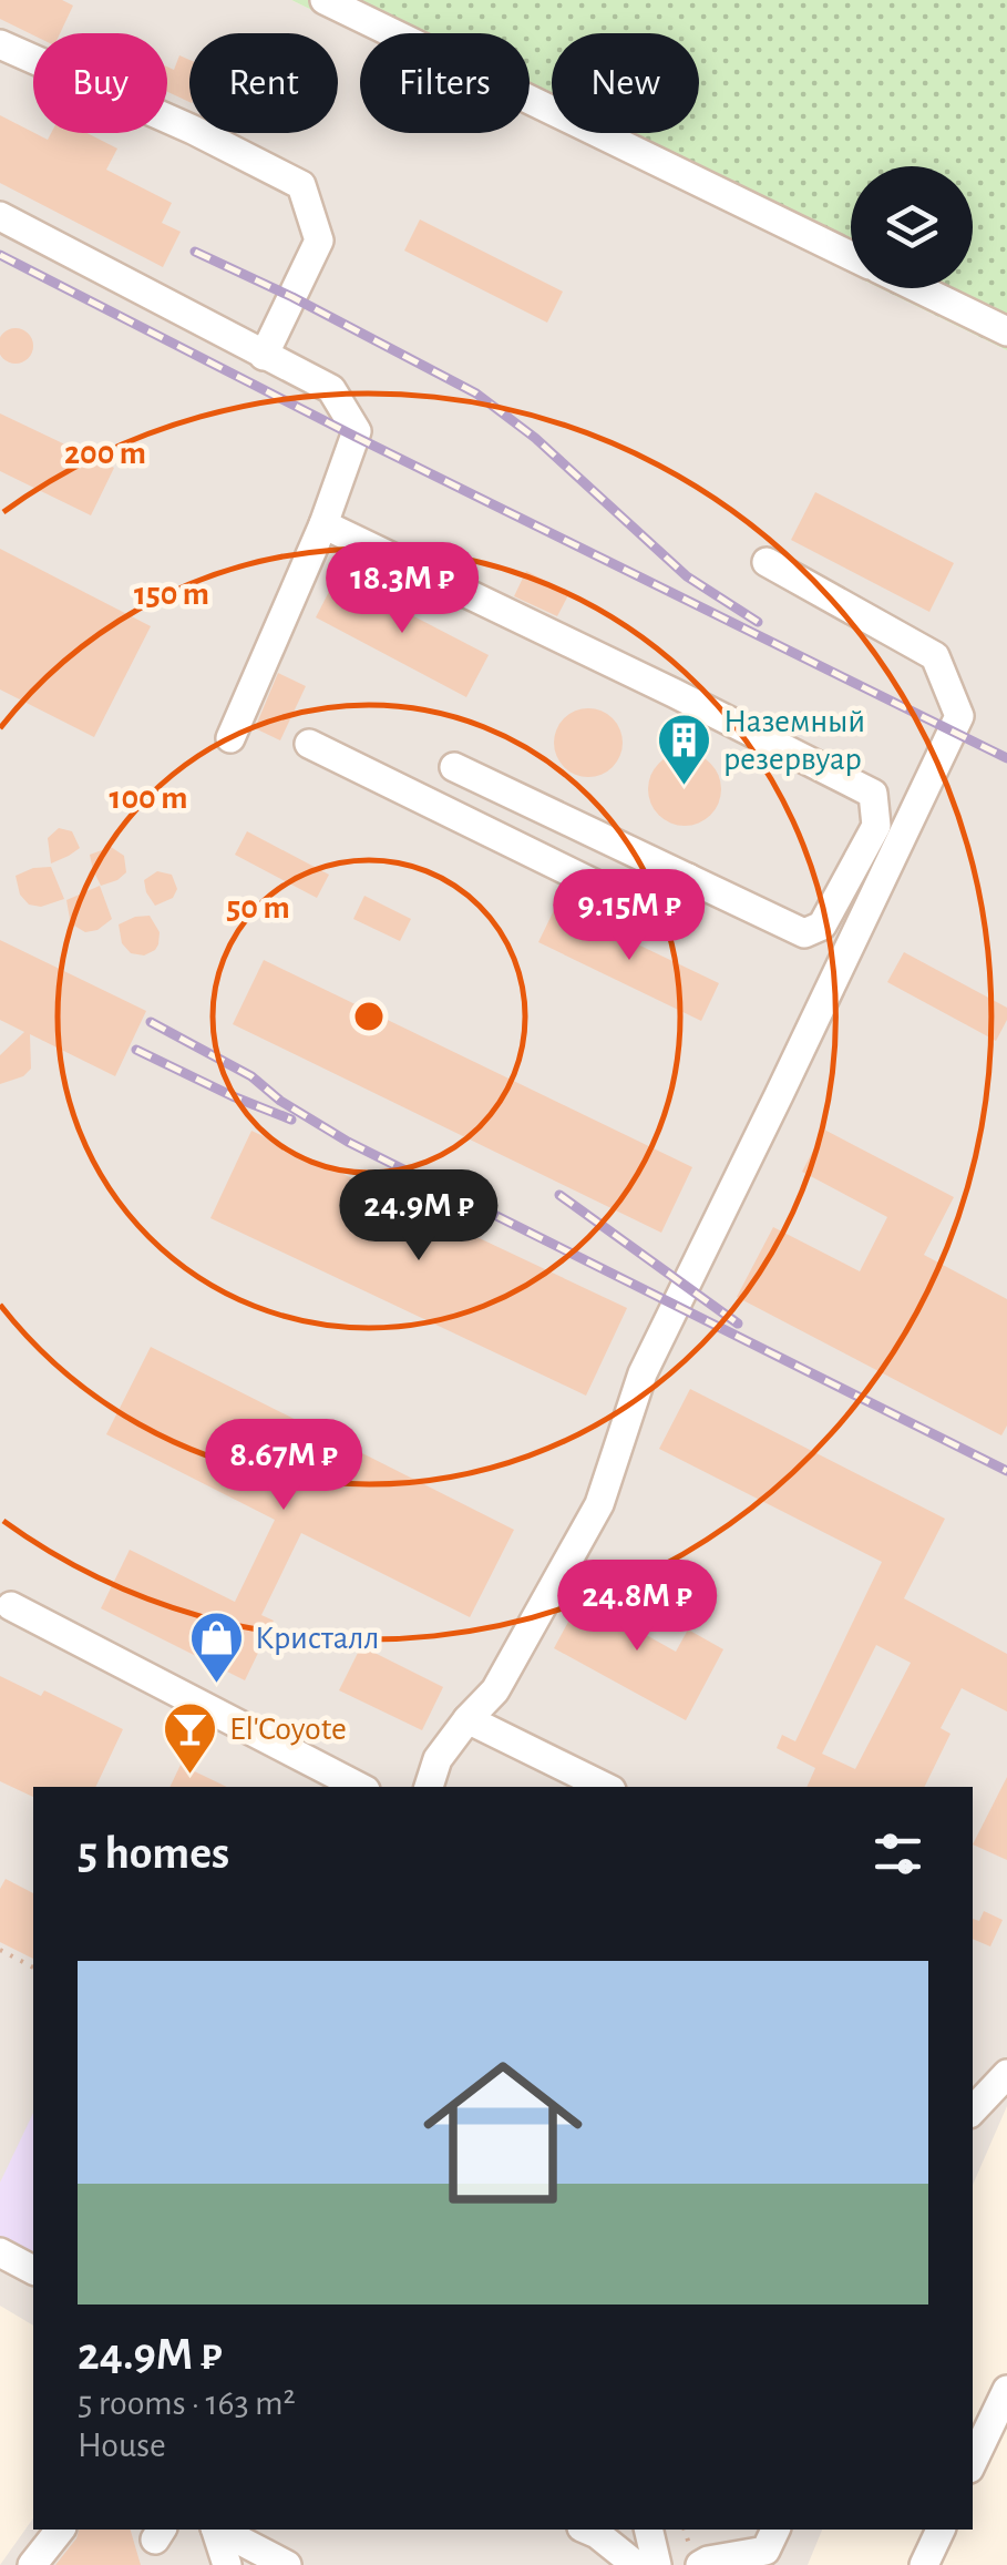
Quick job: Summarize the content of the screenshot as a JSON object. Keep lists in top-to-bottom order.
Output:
{
  "places": {
    "building": ["Наземный резервуар"],
    "shop": ["Кристалл"],
    "bar": ["El'Coyote"]
  },
  "page": {
    "chip": [
      "Buy",
      "Rent",
      "Filters",
      "New"
    ],
    "price": [
      "18.3M ₽",
      "9.15M ₽",
      "24.9M ₽",
      "8.67M ₽",
      "24.8M ₽"
    ],
    "heading": "5 homes",
    "list": [
      {
        "name": "24.9M ₽",
        "note": "5 rooms · 163 m² · House"
      }
    ]
  },
  "rings": [
    "200 m",
    "150 m",
    "100 m",
    "50 m"
  ]
}
